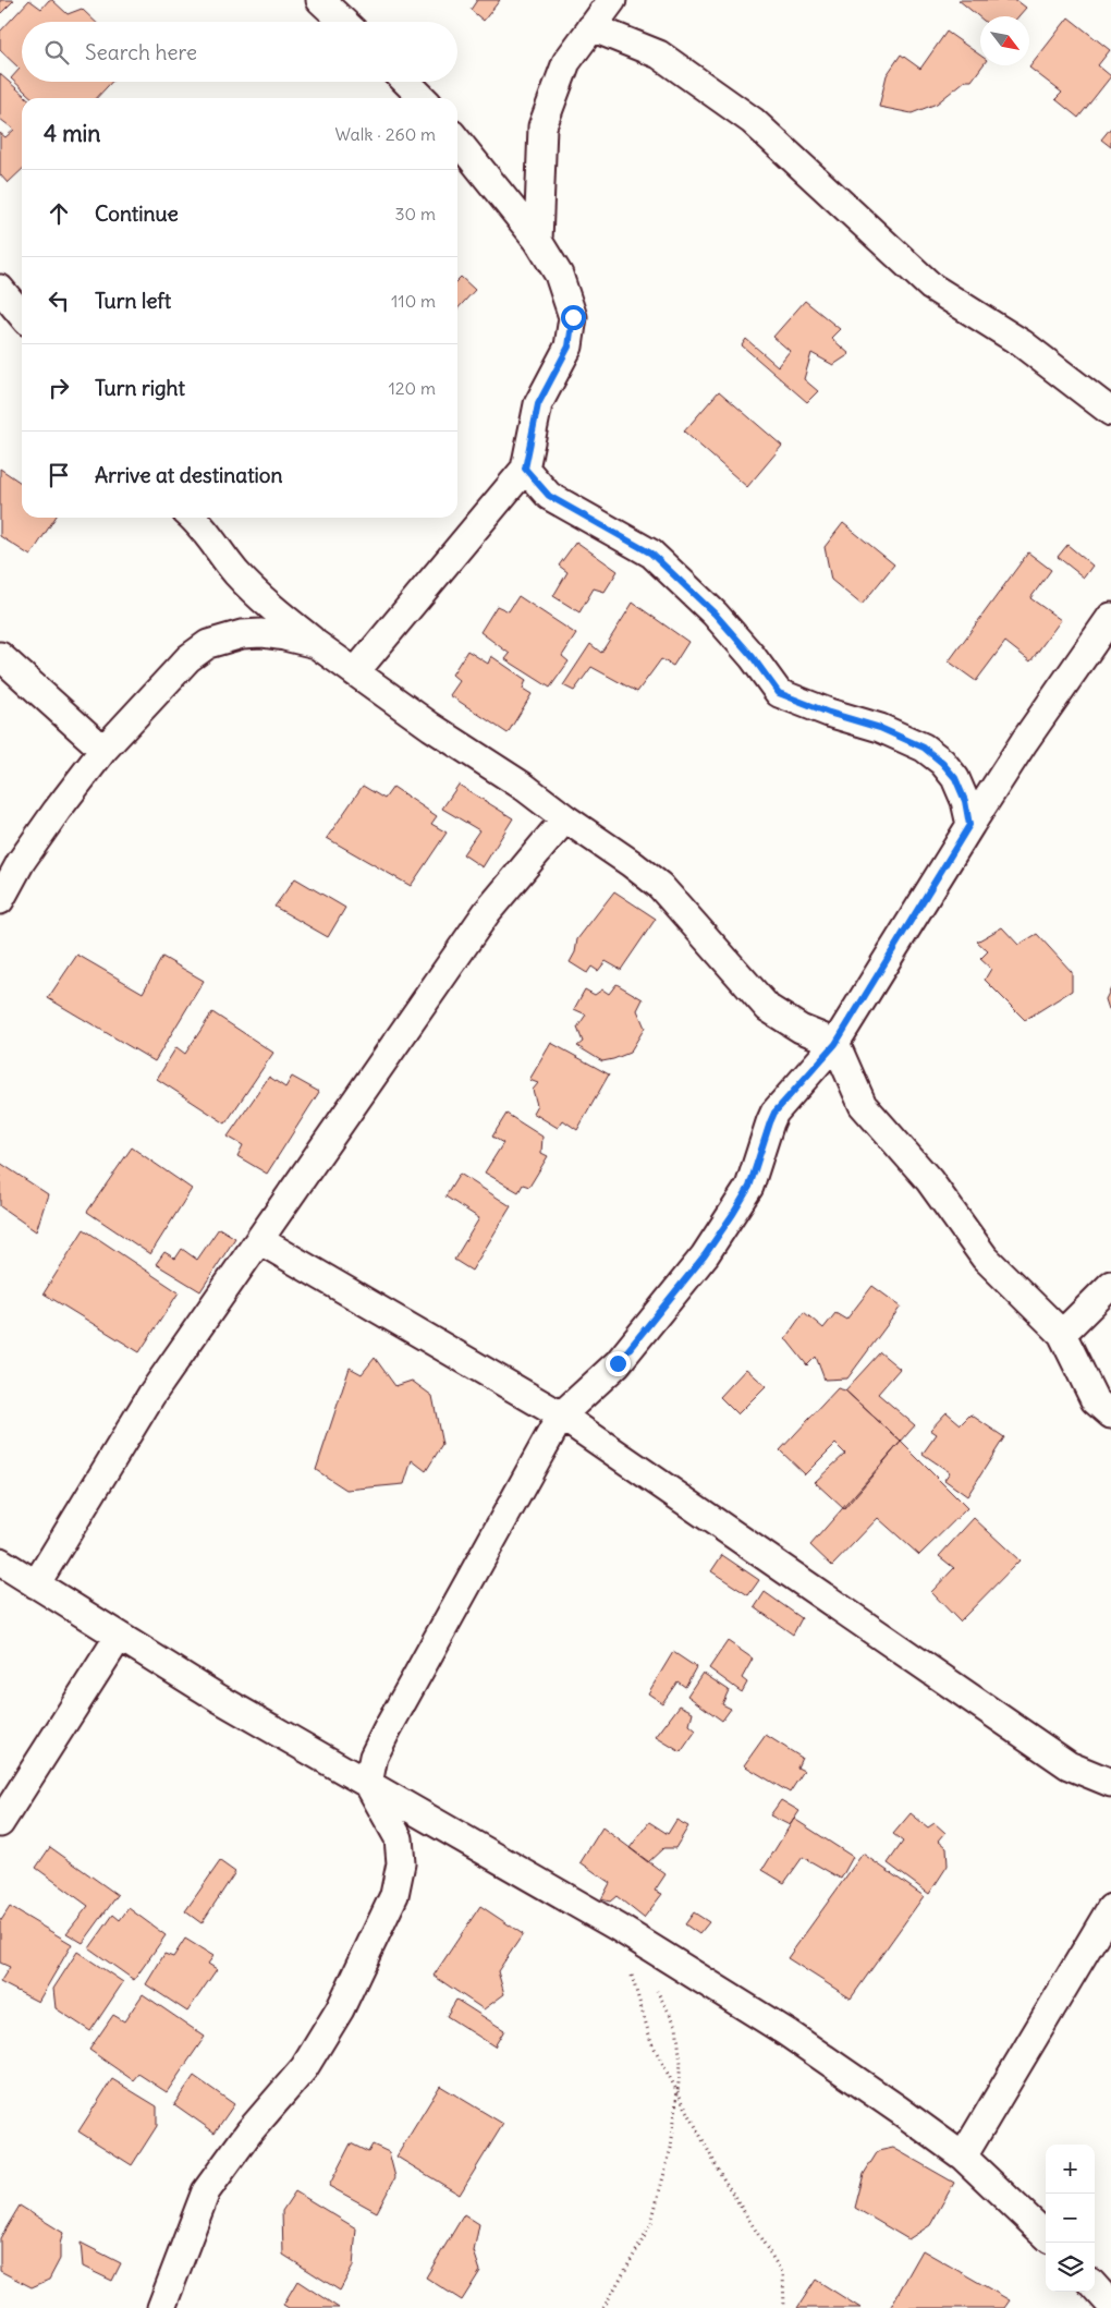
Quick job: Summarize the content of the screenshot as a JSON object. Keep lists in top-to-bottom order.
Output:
{
  "north": "bottom right",
  "page": {
    "search": "Search here",
    "heading": ["4 min", "Walk · 260 m"],
    "list": [
      ["Continue", "30 m"],
      ["Turn left", "110 m"],
      ["Turn right", "120 m"],
      "Arrive at destination"
    ],
    "map_buttons": ["+", "−"]
  }
}
